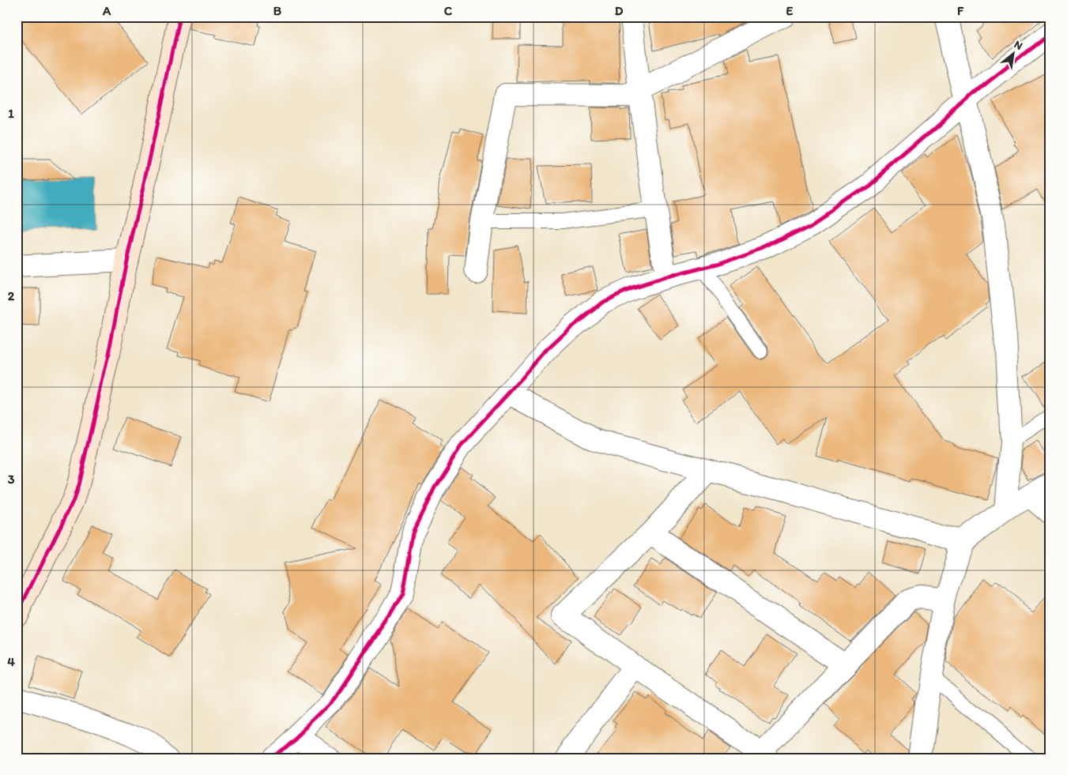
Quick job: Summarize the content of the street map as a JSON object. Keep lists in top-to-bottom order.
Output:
{
  "north": "top right",
  "grid": {
    "columns": [
      "A",
      "B",
      "C",
      "D",
      "E",
      "F"
    ],
    "rows": [
      "1",
      "2",
      "3",
      "4"
    ]
  }
}
